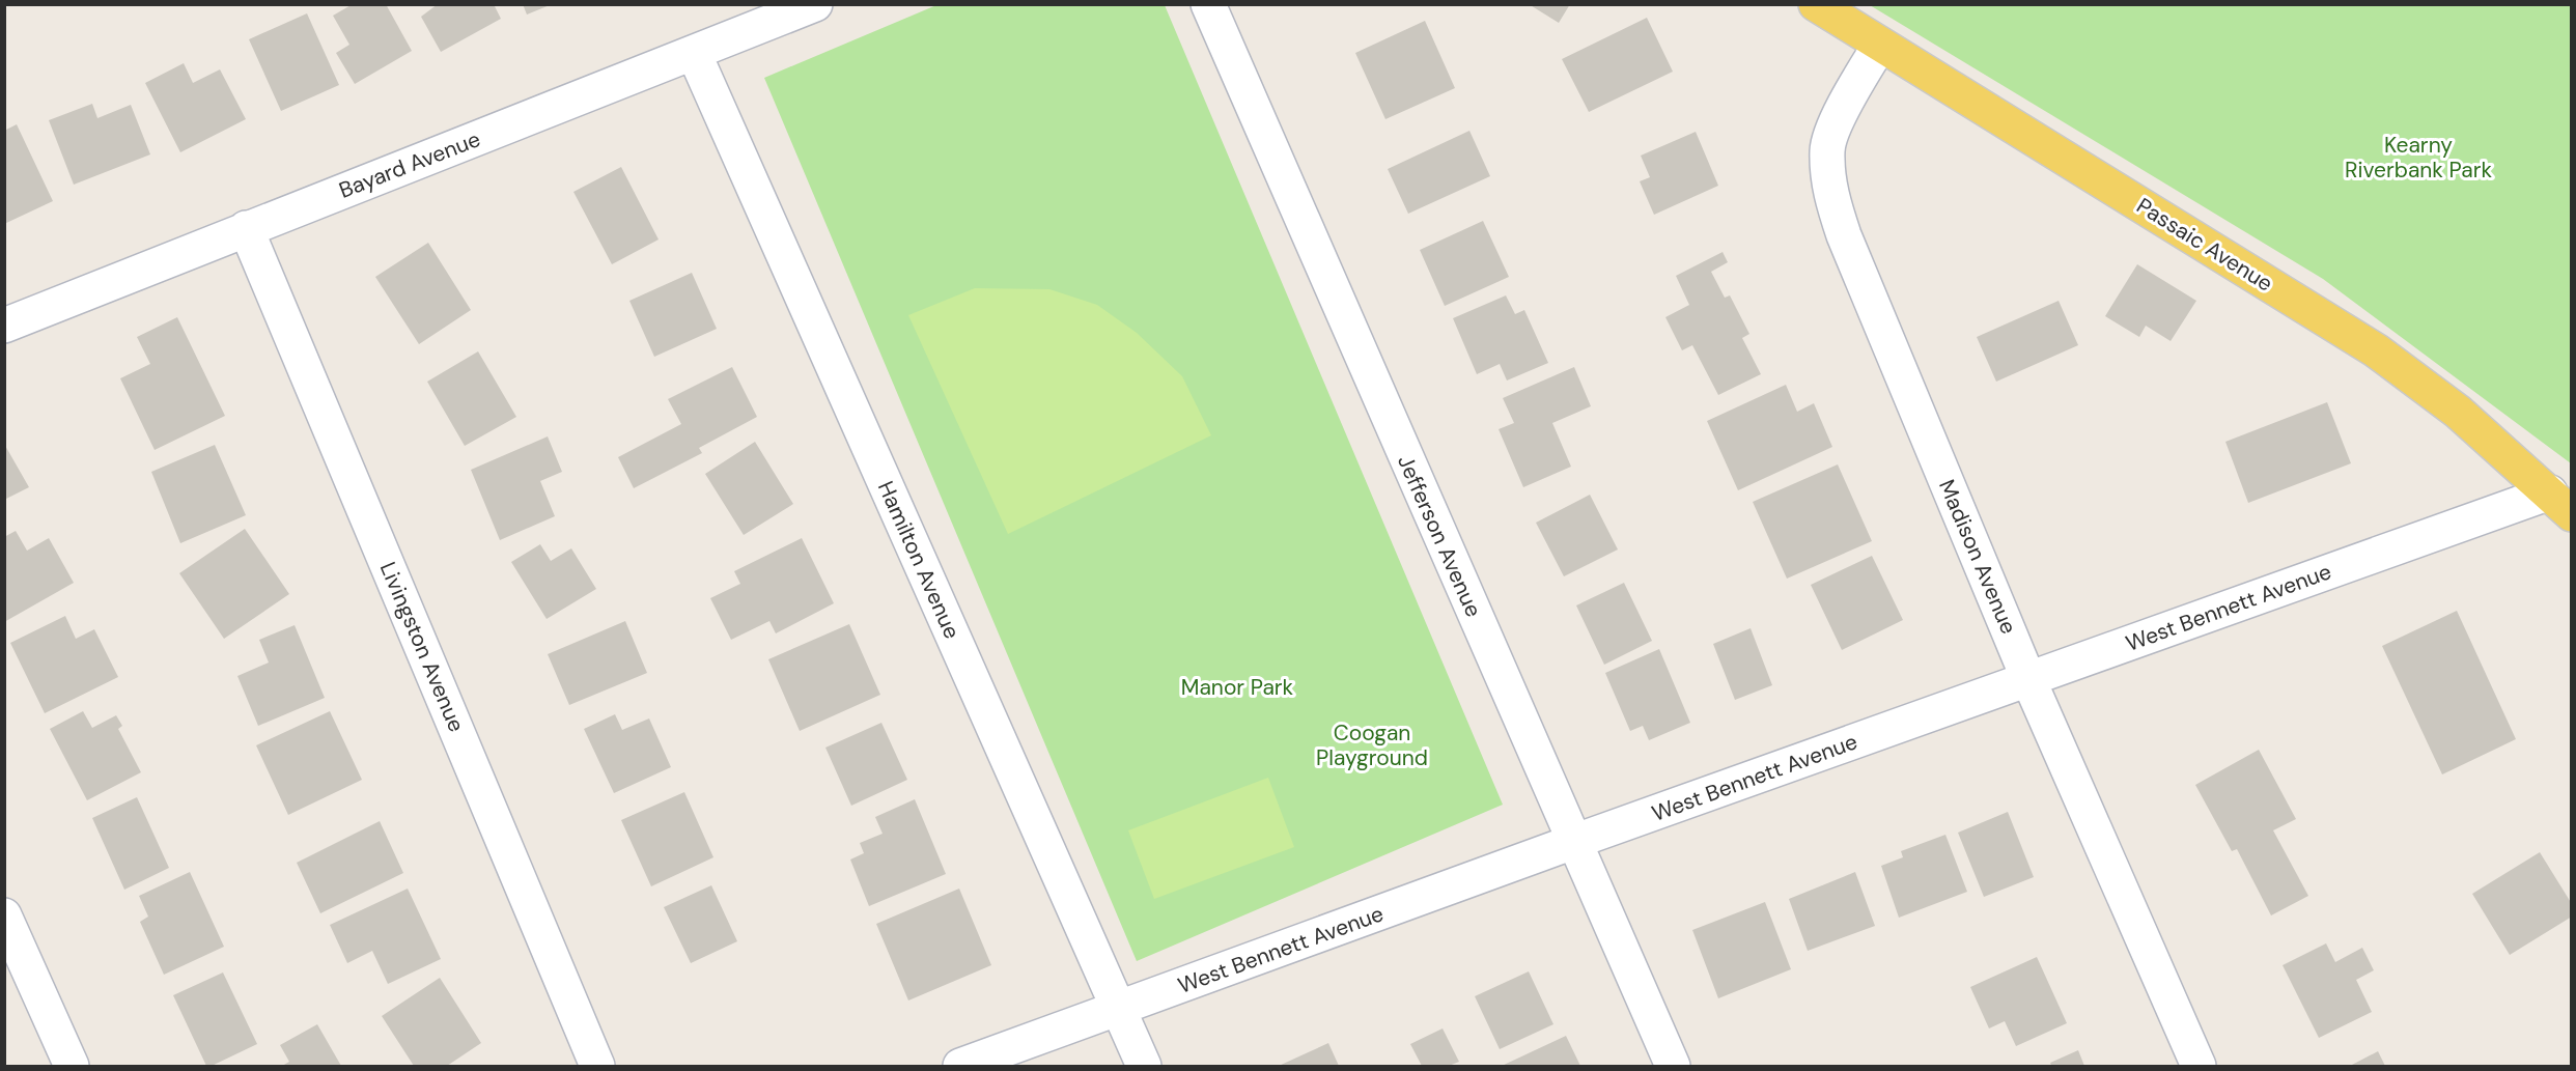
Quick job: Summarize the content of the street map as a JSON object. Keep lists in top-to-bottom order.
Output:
{
  "streets": {
    "main road": ["Passaic Avenue"],
    "street": [
      "Bayard Avenue",
      "Jefferson Avenue",
      "Madison Avenue",
      "Hamilton Avenue",
      "West Bennett Avenue",
      "Livingston Avenue"
    ]
  },
  "crossings": [
    ["Bayard Avenue", "Hamilton Avenue"],
    ["Bayard Avenue", "Livingston Avenue"],
    ["Passaic Avenue", "Madison Avenue"],
    ["Passaic Avenue", "West Bennett Avenue"],
    ["Jefferson Avenue", "West Bennett Avenue"],
    ["Madison Avenue", "West Bennett Avenue"],
    ["Hamilton Avenue", "West Bennett Avenue"]
  ],
  "parks": ["Kearny Riverbank Park", "Manor Park", "Coogan Playground"]
}
